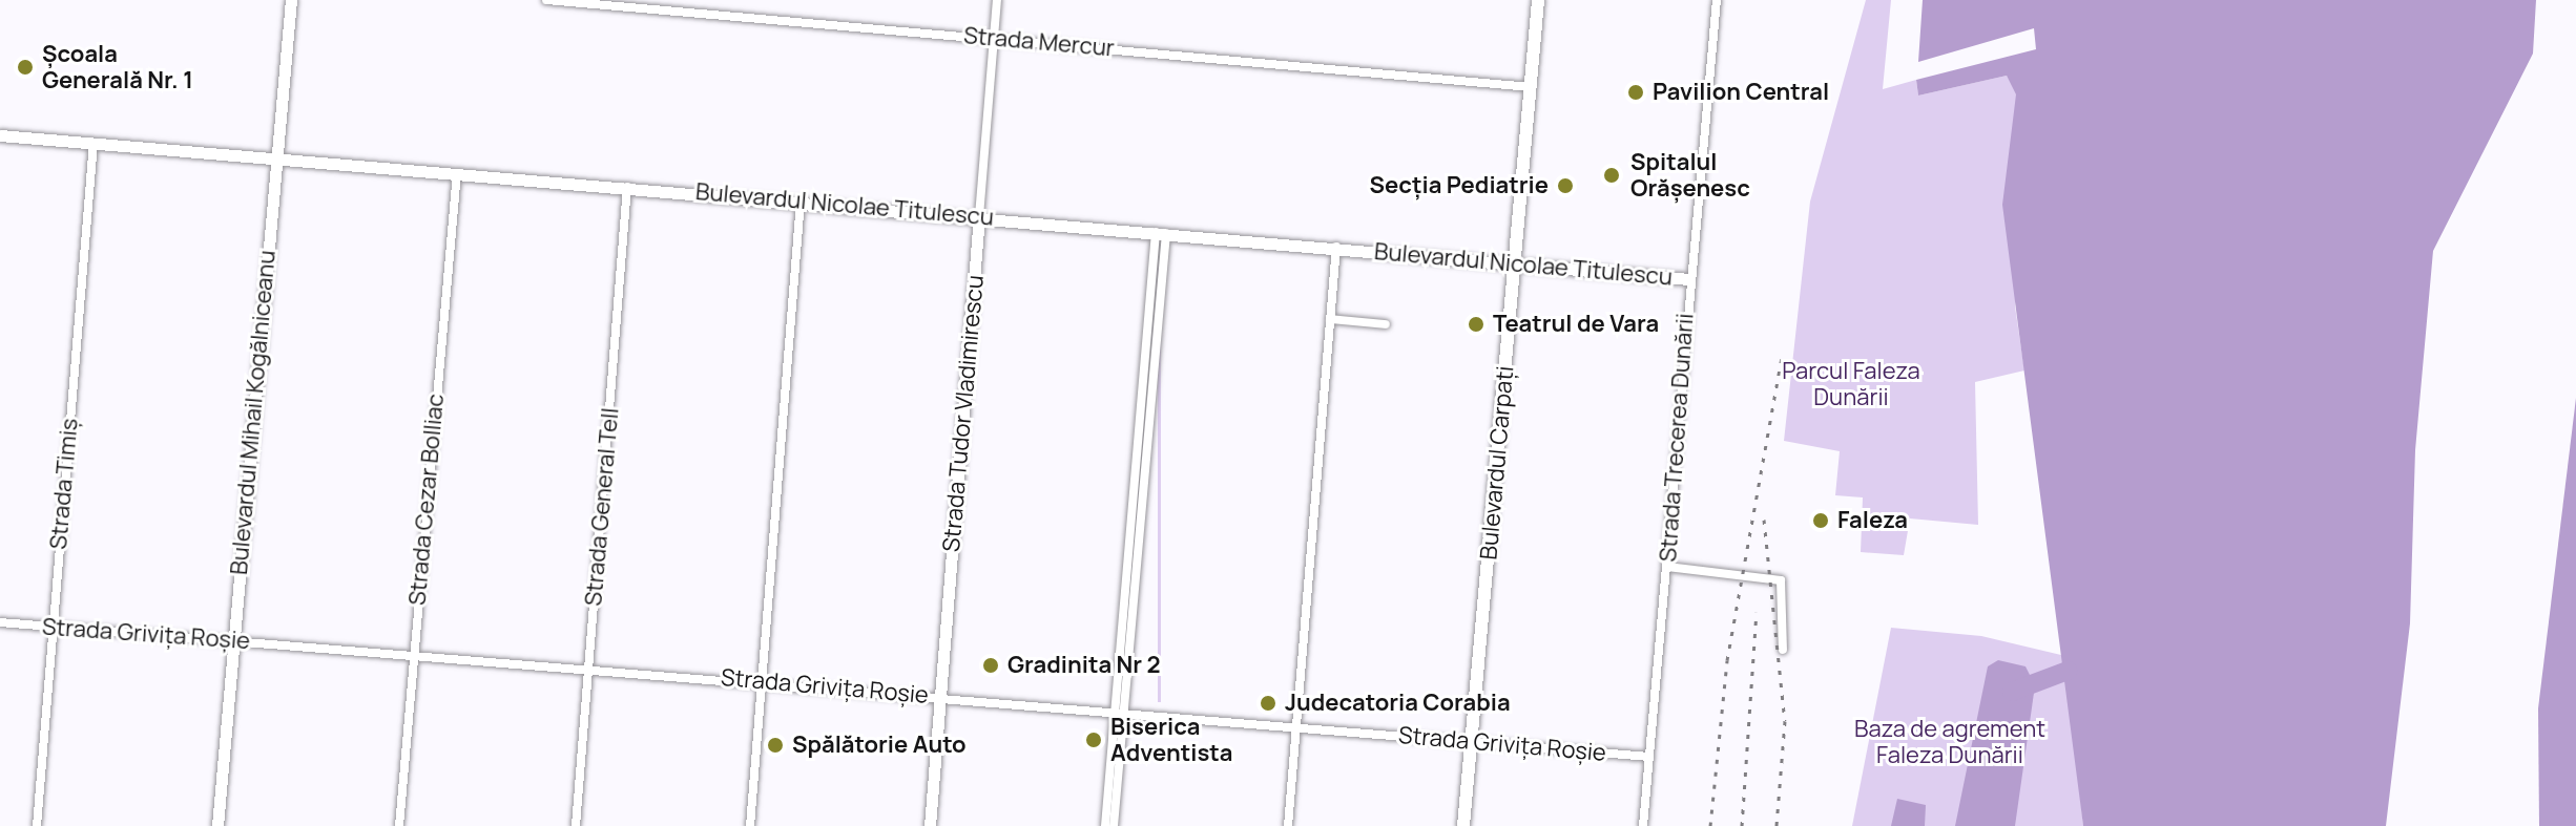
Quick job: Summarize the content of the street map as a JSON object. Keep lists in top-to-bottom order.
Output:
{
  "streets": {
    "main road": ["Bulevardul Carpați"],
    "street": [
      "Strada Mercur",
      "Bulevardul Nicolae Titulescu",
      "Bulevardul Mihail Kogălniceanu",
      "Strada Tudor Vladimirescu",
      "Strada Trecerea Dunării",
      "Strada Timiș",
      "Strada Cezar Bolliac",
      "Strada General Tell",
      "Strada Grivița Roșie"
    ]
  },
  "crossings": [
    ["Strada Mercur", "Strada Tudor Vladimirescu"],
    ["Strada Mercur", "Bulevardul Carpați"],
    ["Bulevardul Nicolae Titulescu", "Bulevardul Mihail Kogălniceanu"],
    ["Bulevardul Nicolae Titulescu", "Strada Tudor Vladimirescu"],
    ["Bulevardul Nicolae Titulescu", "Strada Trecerea Dunării"],
    ["Bulevardul Nicolae Titulescu", "Bulevardul Carpați"],
    ["Bulevardul Nicolae Titulescu", "Strada Timiș"],
    ["Bulevardul Nicolae Titulescu", "Strada Cezar Bolliac"],
    ["Bulevardul Nicolae Titulescu", "Strada General Tell"],
    ["Bulevardul Mihail Kogălniceanu", "Strada Grivița Roșie"],
    ["Strada Tudor Vladimirescu", "Strada Grivița Roșie"],
    ["Strada Trecerea Dunării", "Strada Grivița Roșie"],
    ["Bulevardul Carpați", "Strada Grivița Roșie"],
    ["Strada Timiș", "Strada Grivița Roșie"],
    ["Strada Cezar Bolliac", "Strada Grivița Roșie"],
    ["Strada General Tell", "Strada Grivița Roșie"]
  ],
  "parks": ["Parcul Faleza Dunării", "Baza de agrement Faleza Dunării"],
  "places": [
    "Școala Generală Nr. 1",
    "Pavilion Central",
    "Spitalul Orășenesc",
    "Secția Pediatrie",
    "Teatrul de Vara",
    "Faleza",
    "Gradinita Nr 2",
    "Judecatoria Corabia",
    "Biserica Adventista",
    "Spălătorie Auto"
  ]
}
